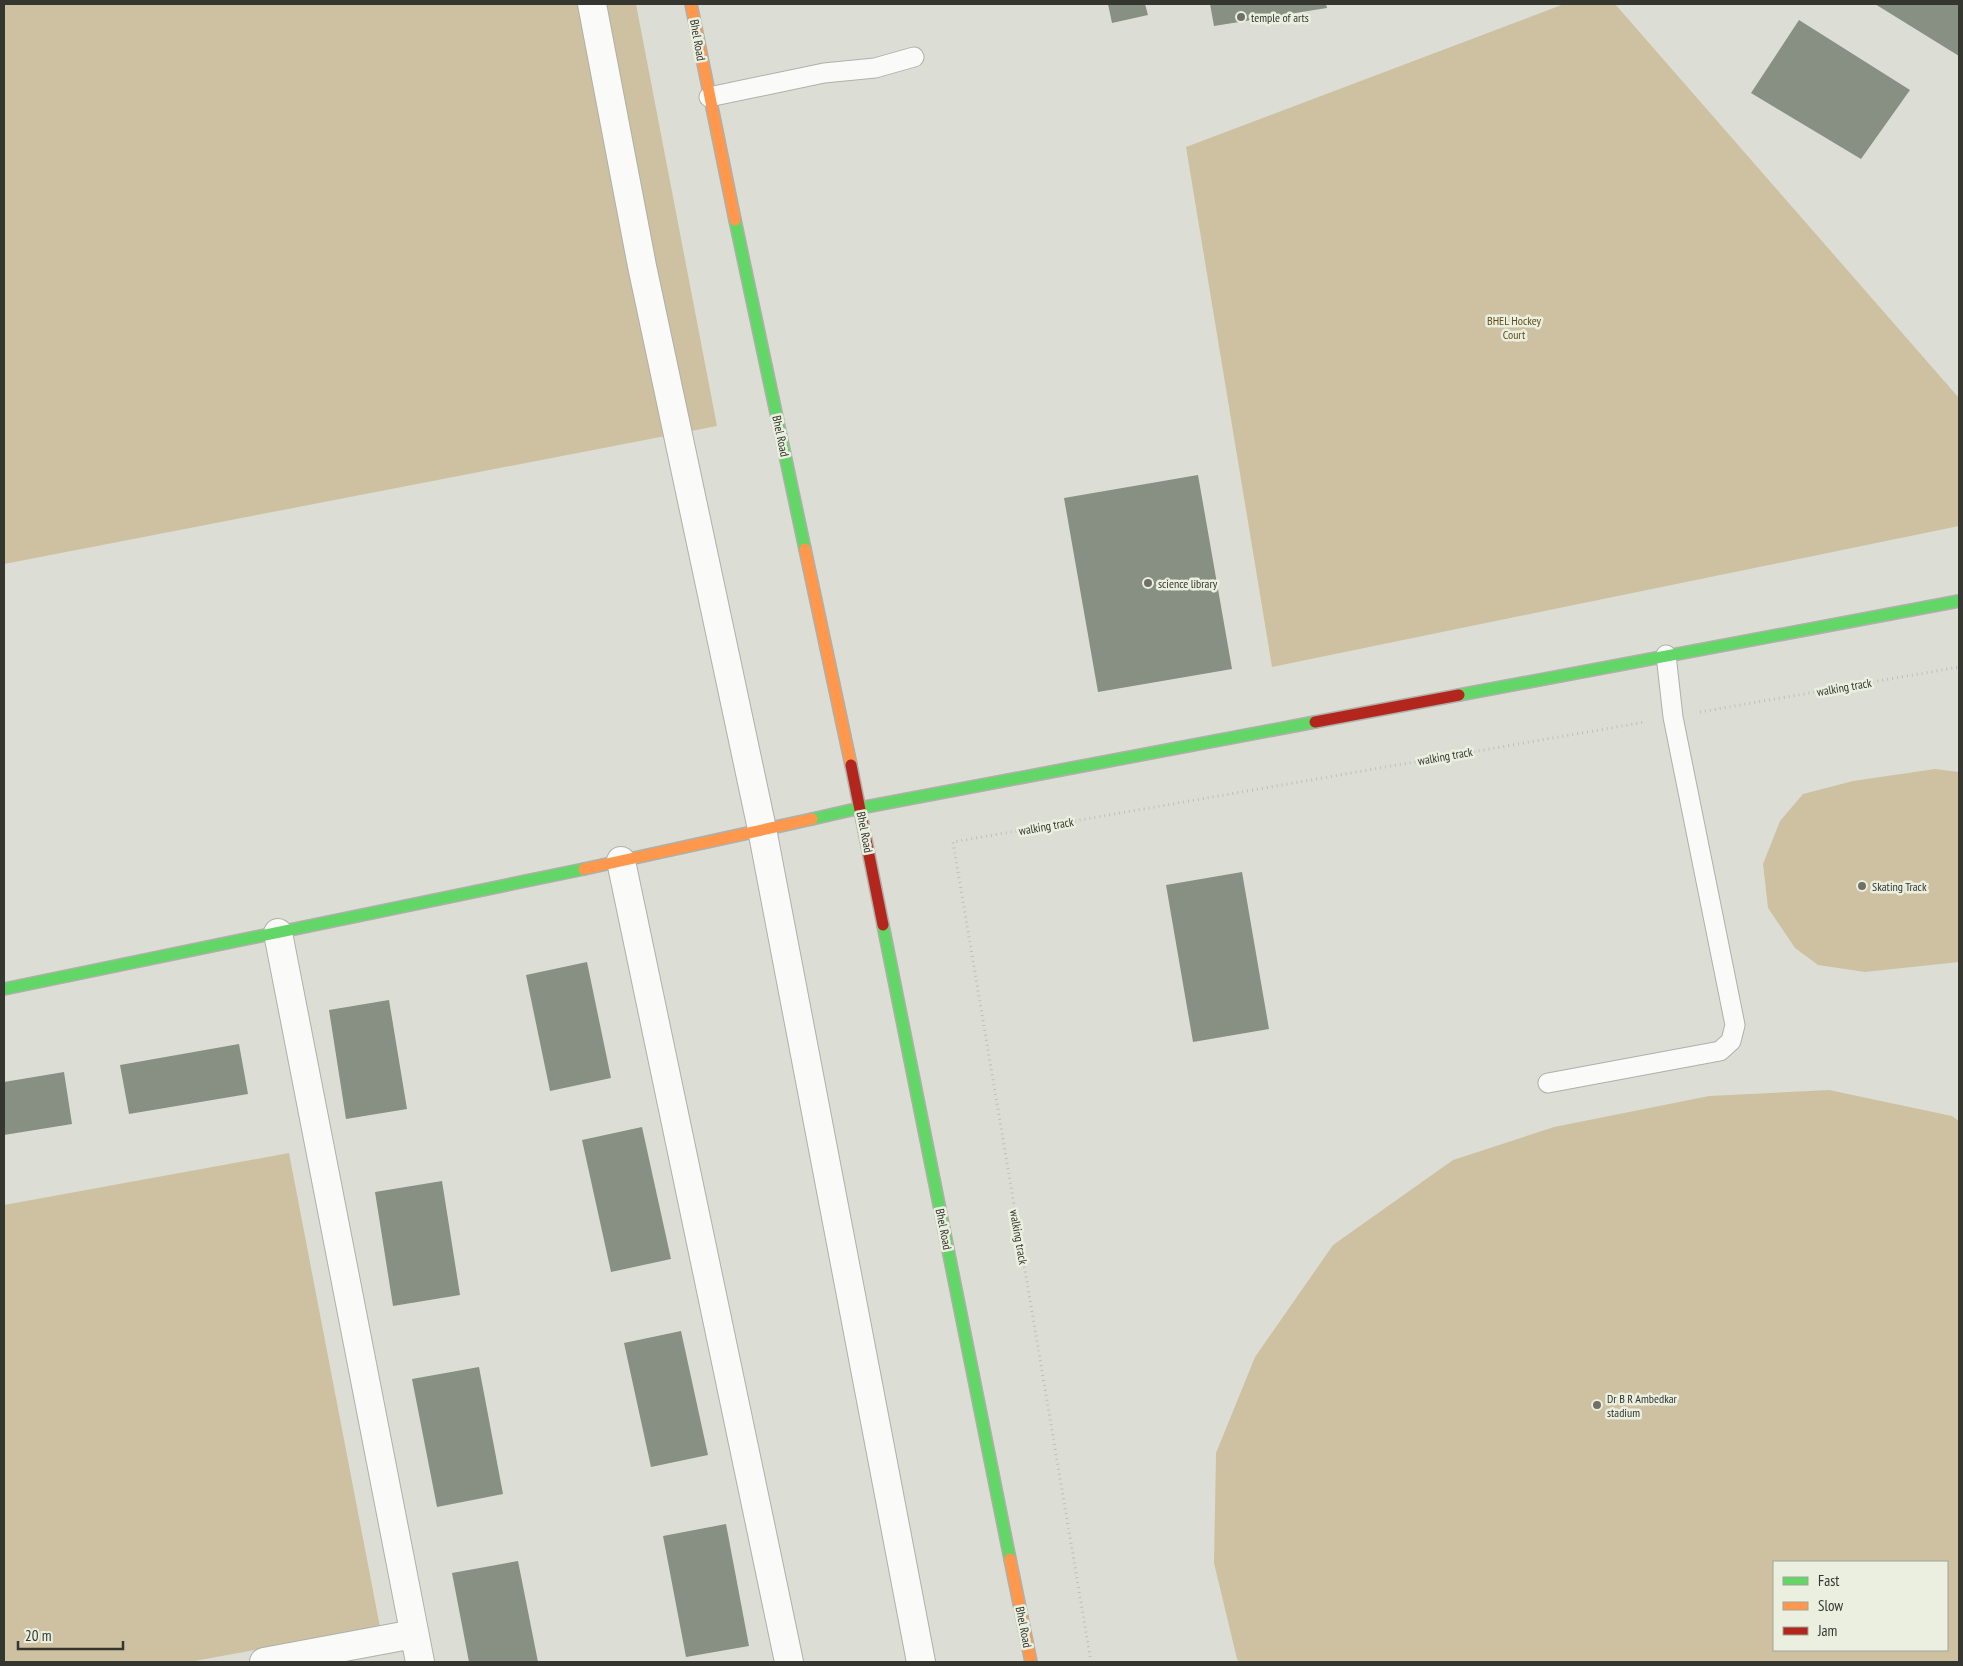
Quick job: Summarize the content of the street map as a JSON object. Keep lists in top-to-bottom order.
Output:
{
  "streets": {
    "street": ["Bhel Road"],
    "path": ["walking track"]
  },
  "parks": ["BHEL Hockey Court"],
  "places": [
    "temple of arts",
    "science library",
    "Skating Track",
    "Dr B R Ambedkar stadium"
  ],
  "legend": ["Fast", "Slow", "Jam"],
  "scale_bar": "20 m"
}
